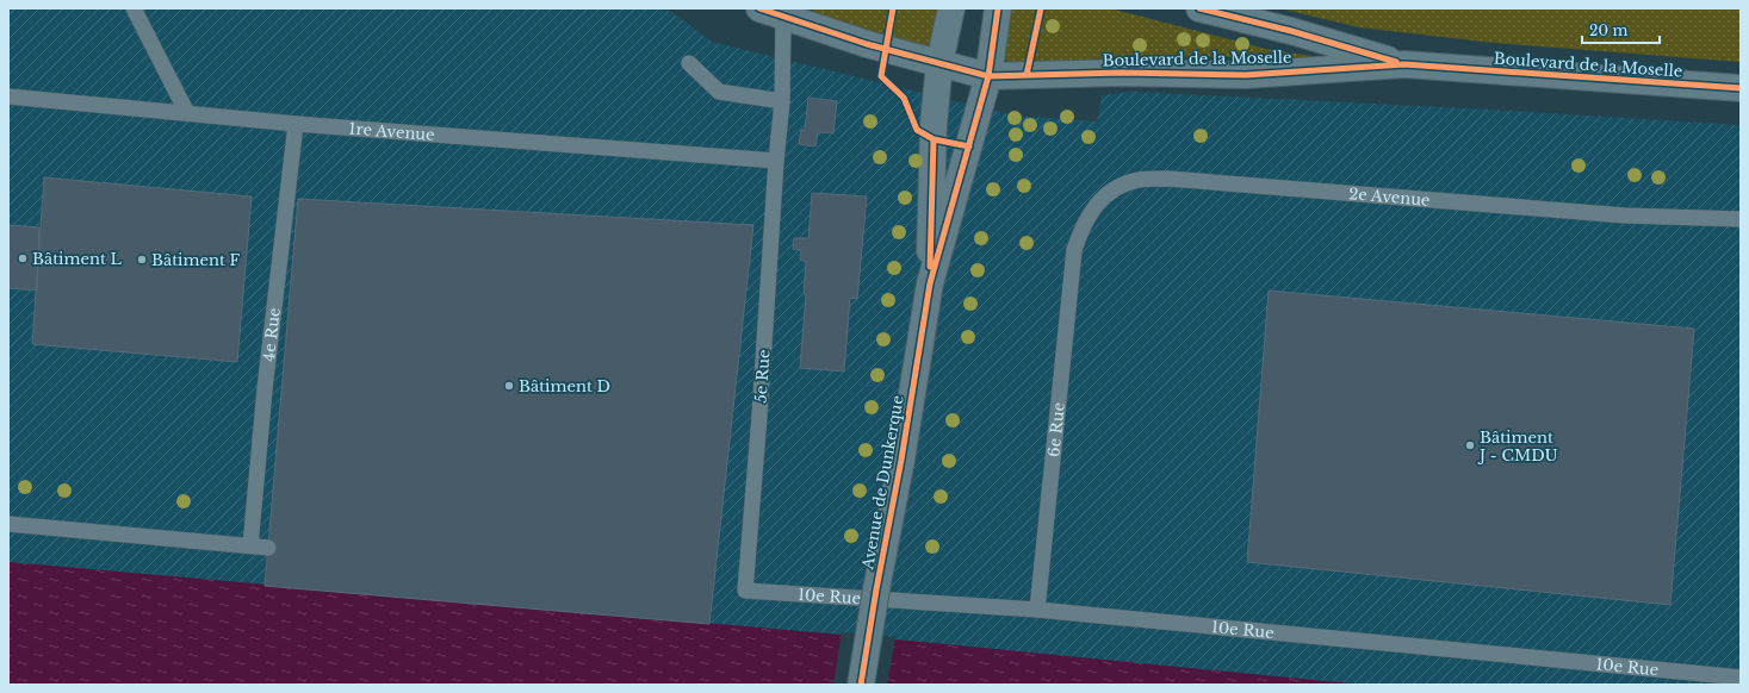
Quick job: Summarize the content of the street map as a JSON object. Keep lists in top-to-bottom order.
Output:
{
  "streets": {
    "main road": ["Boulevard de la Moselle", "Avenue de Dunkerque"],
    "lane": [
      "1re Avenue",
      "2e Avenue",
      "4e Rue",
      "5e Rue",
      "6e Rue",
      "10e Rue"
    ]
  },
  "crossings": [
    ["Boulevard de la Moselle", "5e Rue"],
    ["Boulevard de la Moselle", "Avenue de Dunkerque"],
    ["1re Avenue", "4e Rue"],
    ["1re Avenue", "5e Rue"],
    ["2e Avenue", "6e Rue"],
    ["5e Rue", "10e Rue"],
    ["6e Rue", "10e Rue"]
  ],
  "places": [
    "Bâtiment L",
    "Bâtiment F",
    "Bâtiment D",
    "Bâtiment J - CMDU"
  ],
  "scale_bar": "20 m"
}
